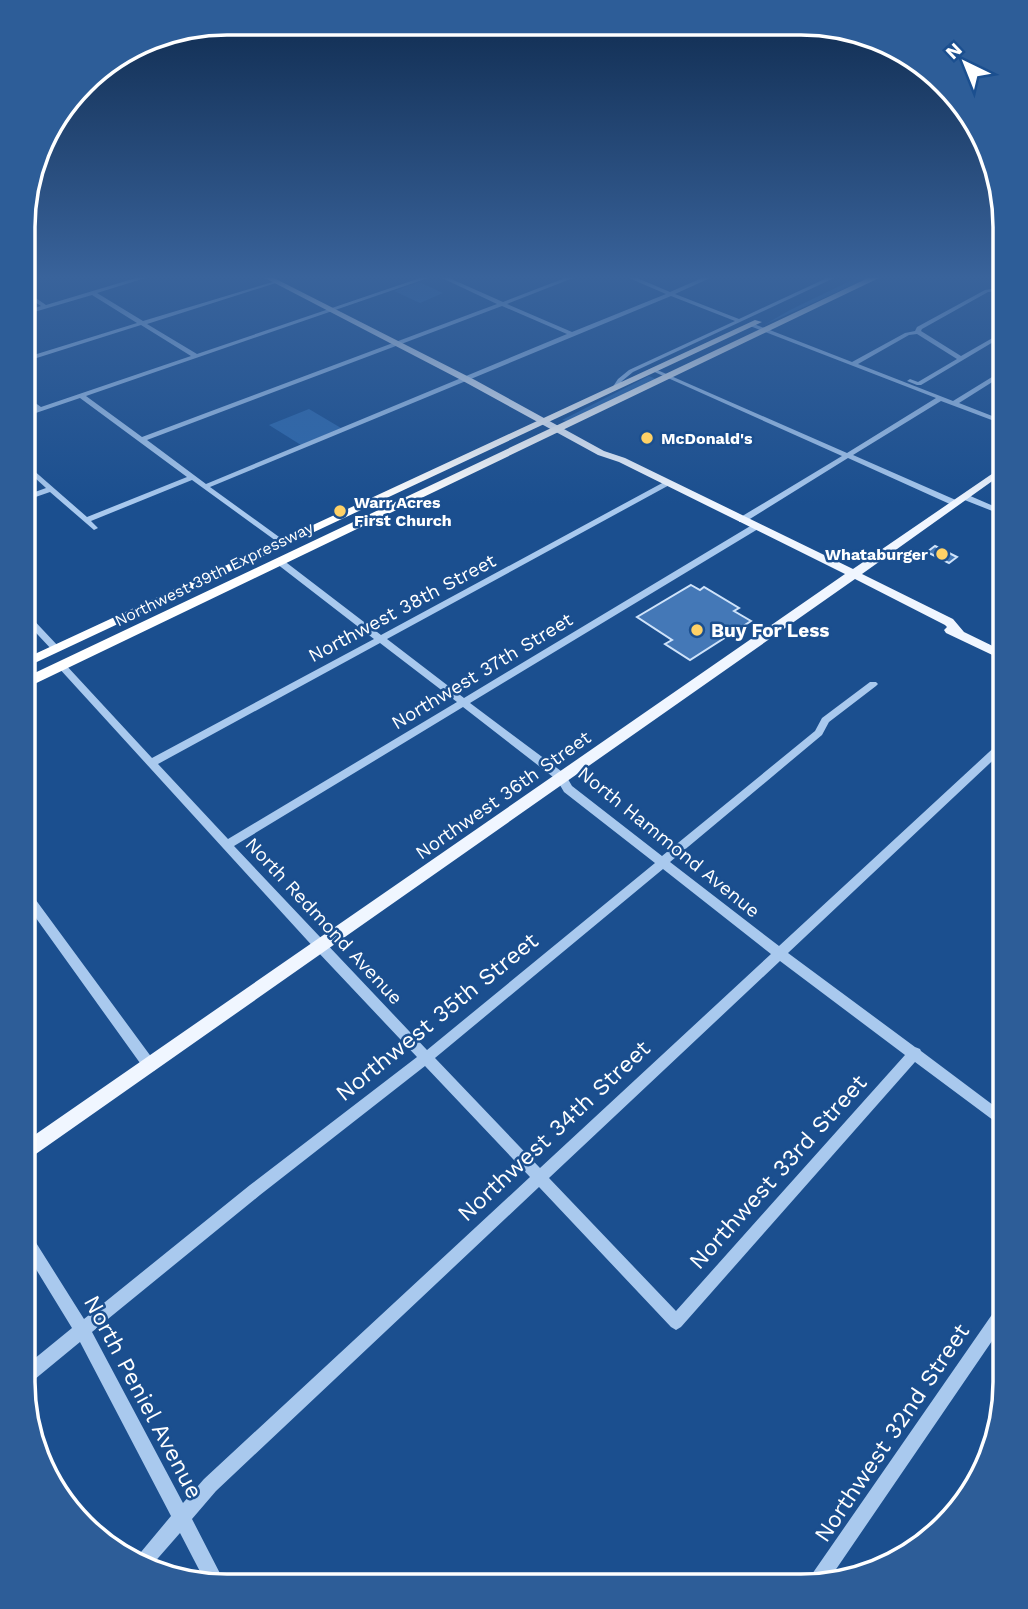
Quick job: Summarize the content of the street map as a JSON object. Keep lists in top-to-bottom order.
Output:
{
  "streets": {
    "highway": ["Northwest 39th Expressway"],
    "main road": ["Northwest 36th Street"],
    "street": [
      "Northwest 38th Street",
      "Northwest 37th Street",
      "North Hammond Avenue",
      "North Redmond Avenue",
      "Northwest 35th Street",
      "Northwest 34th Street",
      "Northwest 33rd Street",
      "North Peniel Avenue",
      "Northwest 32nd Street"
    ]
  },
  "crossings": [
    ["Northwest 39th Expressway", "North Hammond Avenue"],
    ["Northwest 39th Expressway", "North Redmond Avenue"],
    ["Northwest 38th Street", "North Hammond Avenue"],
    ["Northwest 38th Street", "North Redmond Avenue"],
    ["Northwest 37th Street", "North Hammond Avenue"],
    ["Northwest 37th Street", "North Redmond Avenue"],
    ["Northwest 36th Street", "North Hammond Avenue"],
    ["Northwest 36th Street", "North Redmond Avenue"],
    ["North Hammond Avenue", "Northwest 35th Street"],
    ["North Hammond Avenue", "Northwest 34th Street"],
    ["North Hammond Avenue", "Northwest 33rd Street"],
    ["North Redmond Avenue", "Northwest 35th Street"],
    ["North Redmond Avenue", "Northwest 34th Street"],
    ["North Redmond Avenue", "Northwest 33rd Street"],
    ["Northwest 35th Street", "North Peniel Avenue"],
    ["Northwest 34th Street", "North Peniel Avenue"]
  ],
  "places": [
    "McDonald's",
    "Warr Acres First Church",
    "Whataburger",
    "Buy For Less"
  ],
  "north": "top left"
}
